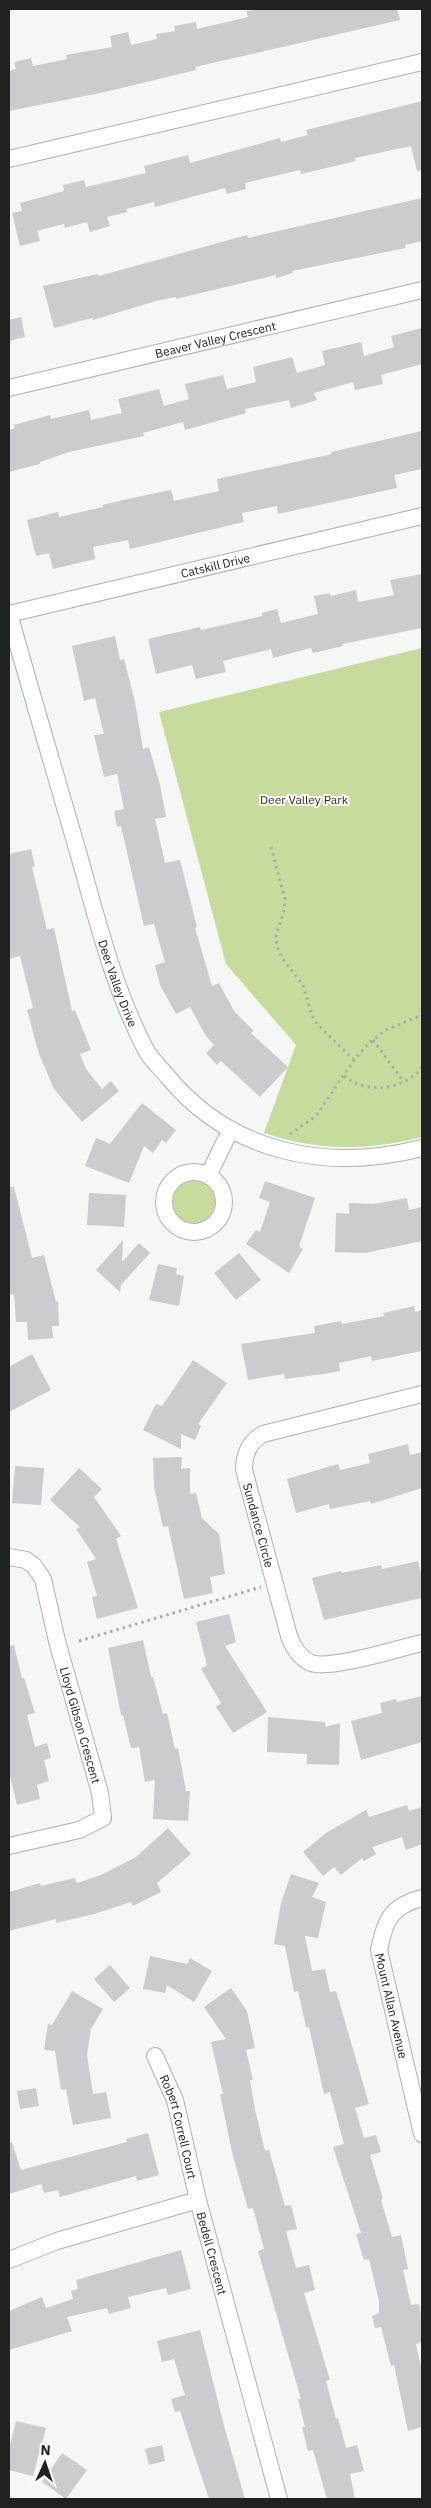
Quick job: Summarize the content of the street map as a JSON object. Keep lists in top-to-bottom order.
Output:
{
  "streets": {
    "street": [
      "Beaver Valley Crescent",
      "Catskill Drive",
      "Deer Valley Drive",
      "Sundance Circle",
      "Lloyd Gibson Crescent",
      "Mount Allan Avenue",
      "Robert Correll Court",
      "Bedell Crescent"
    ]
  },
  "crossings": [
    ["Catskill Drive", "Deer Valley Drive"],
    ["Robert Correll Court", "Bedell Crescent"]
  ],
  "parks": ["Deer Valley Park"],
  "north": "top"
}
